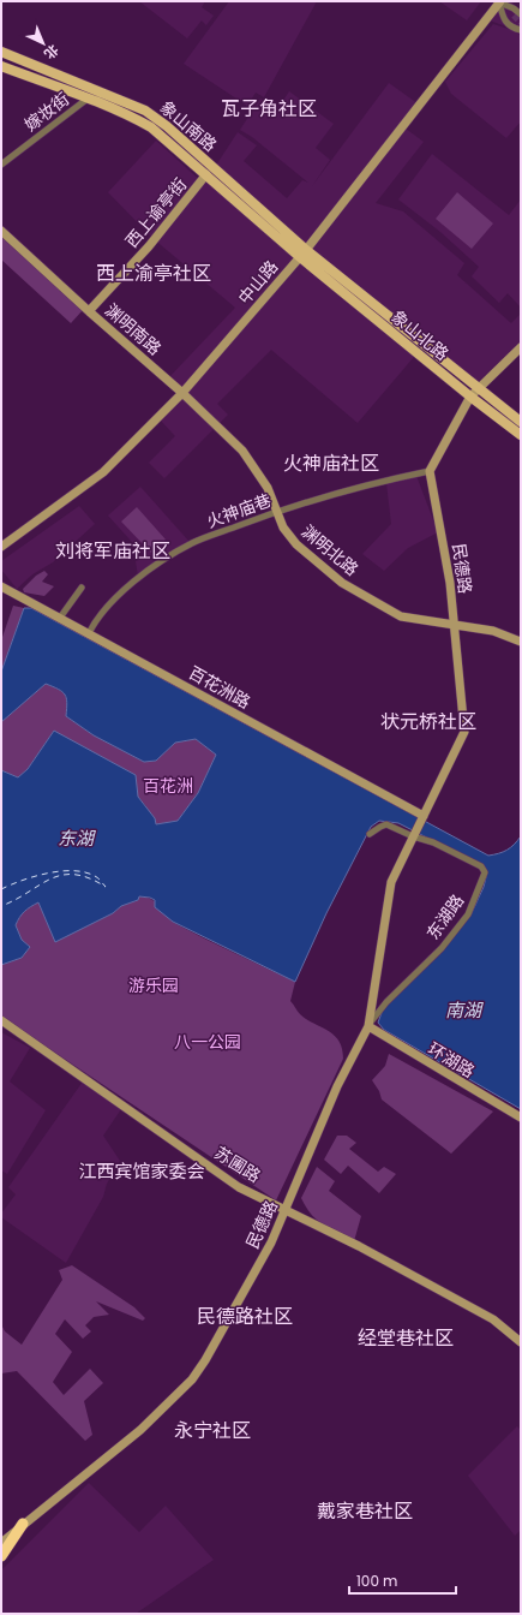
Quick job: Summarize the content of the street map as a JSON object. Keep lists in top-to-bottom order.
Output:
{
  "streets": {
    "main road": [
      "象山南路",
      "西上谕亭街",
      "中山路",
      "渊明南路",
      "象山北路",
      "渊明北路",
      "民德路",
      "百花洲路",
      "环湖路",
      "苏圃路"
    ],
    "street": ["嫁妆街", "火神庙巷", "东湖路"]
  },
  "crossings": [
    ["嫁妆街", "象山南路"],
    ["象山南路", "西上谕亭街"],
    ["象山南路", "中山路"],
    ["象山南路", "象山北路"],
    ["西上谕亭街", "渊明南路"],
    ["中山路", "渊明南路"],
    ["中山路", "象山北路"],
    ["中山路", "渊明北路"],
    ["渊明南路", "渊明北路"],
    ["火神庙巷", "渊明北路"],
    ["火神庙巷", "民德路"],
    ["火神庙巷", "百花洲路"],
    ["渊明北路", "民德路"],
    ["民德路", "百花洲路"],
    ["民德路", "东湖路"],
    ["民德路", "环湖路"],
    ["民德路", "苏圃路"],
    ["东湖路", "环湖路"]
  ],
  "districts": [
    "瓦子角社区",
    "西上渝亭社区",
    "火神庙社区",
    "刘将军庙社区",
    "状元桥社区",
    "江西宾馆家委会",
    "民德路社区",
    "经堂巷社区",
    "永宁社区",
    "戴家巷社区"
  ],
  "water": ["东湖", "南湖"],
  "parks": ["百花洲", "游乐园", "八一公园"],
  "scale_bar": "100 m",
  "north": "bottom right"
}
